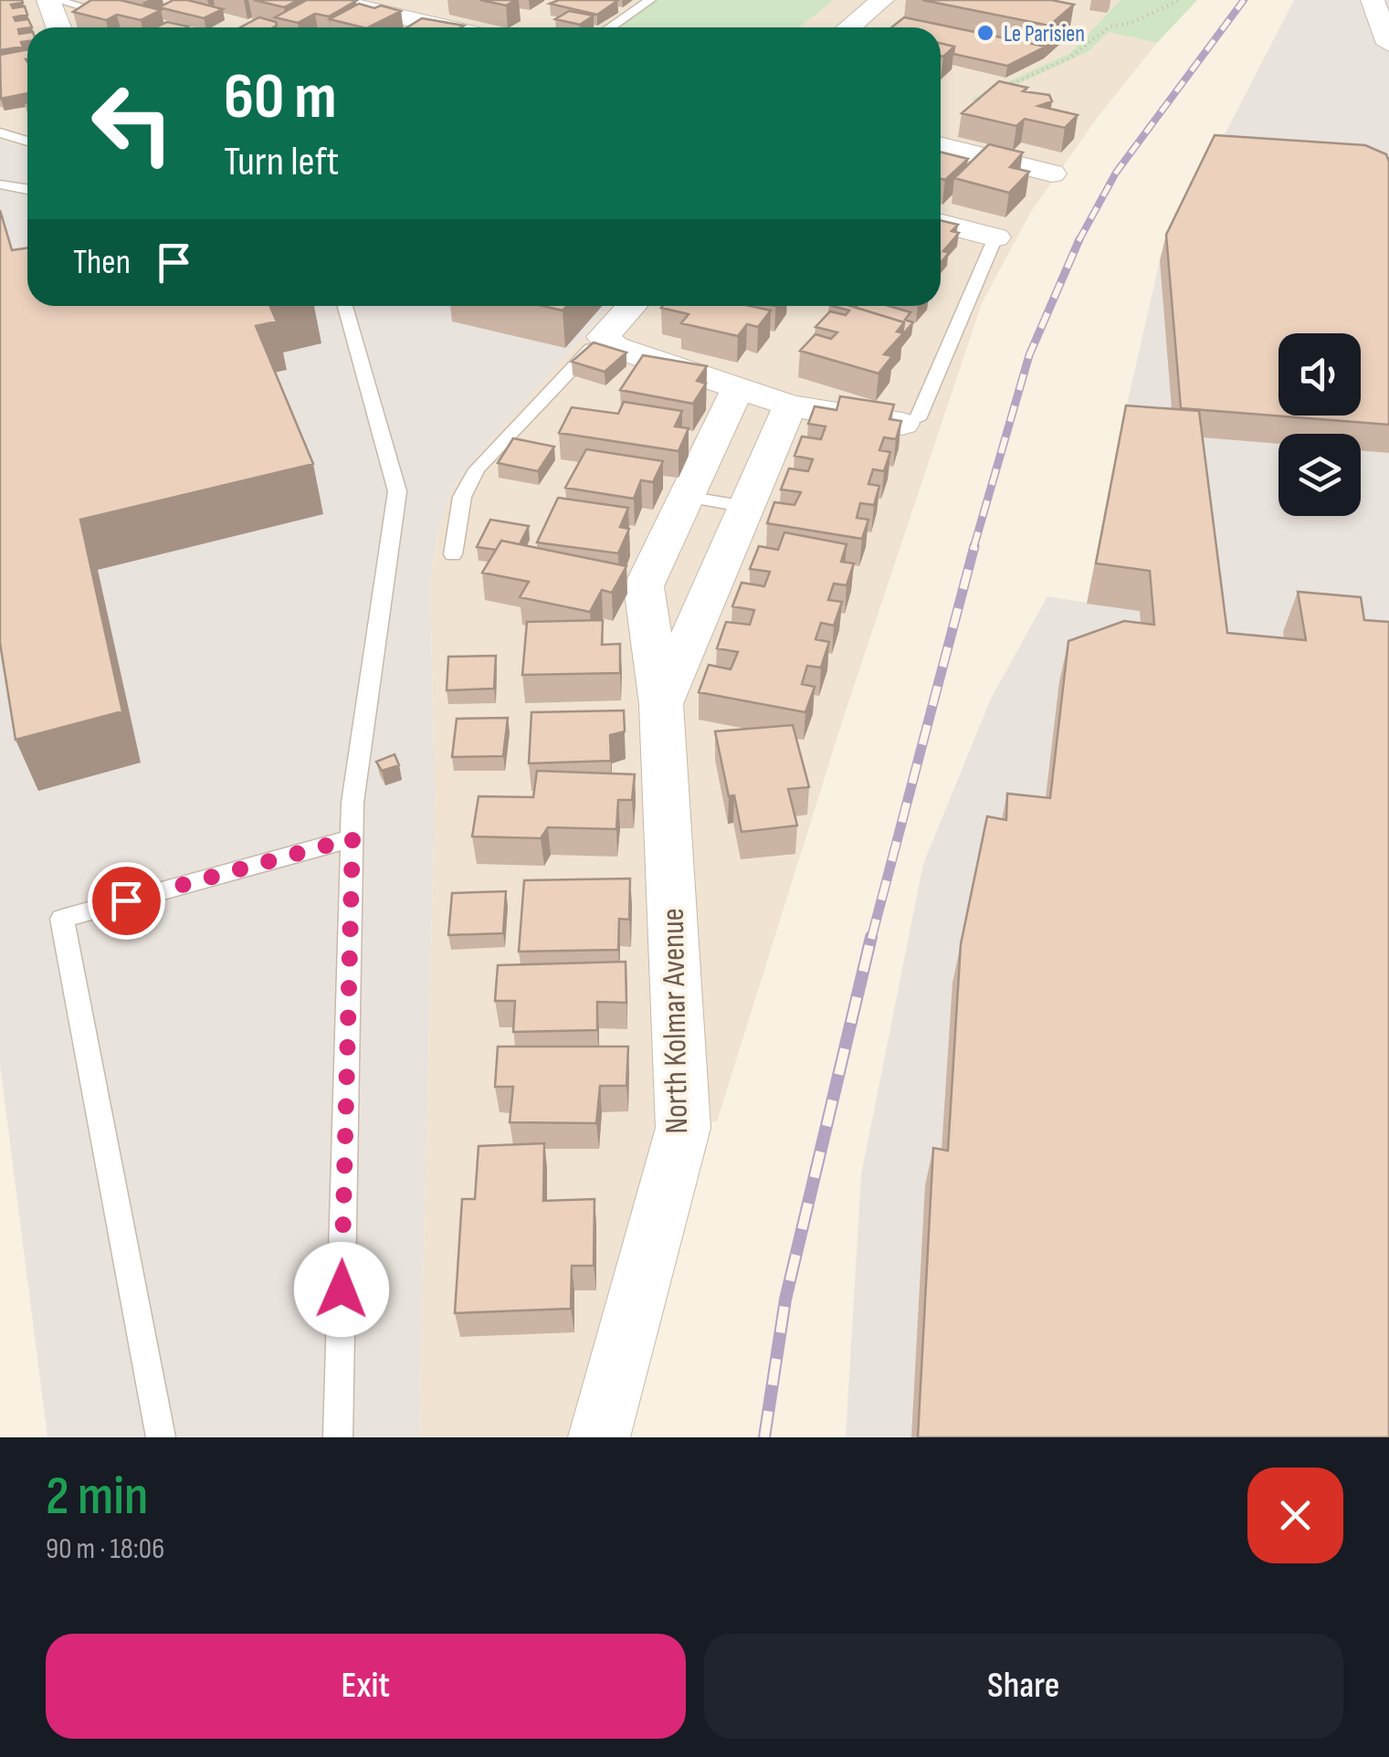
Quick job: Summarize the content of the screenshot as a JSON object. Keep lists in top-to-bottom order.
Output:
{
  "streets": {
    "street": ["North Kolmar Avenue"]
  },
  "places": ["Le Parisien"],
  "page": {
    "turn": ["60 m", "Turn left"],
    "then": "Then",
    "heading": ["2 min", "90 m · 18:06"],
    "buttons": ["Exit", "Share"]
  }
}
